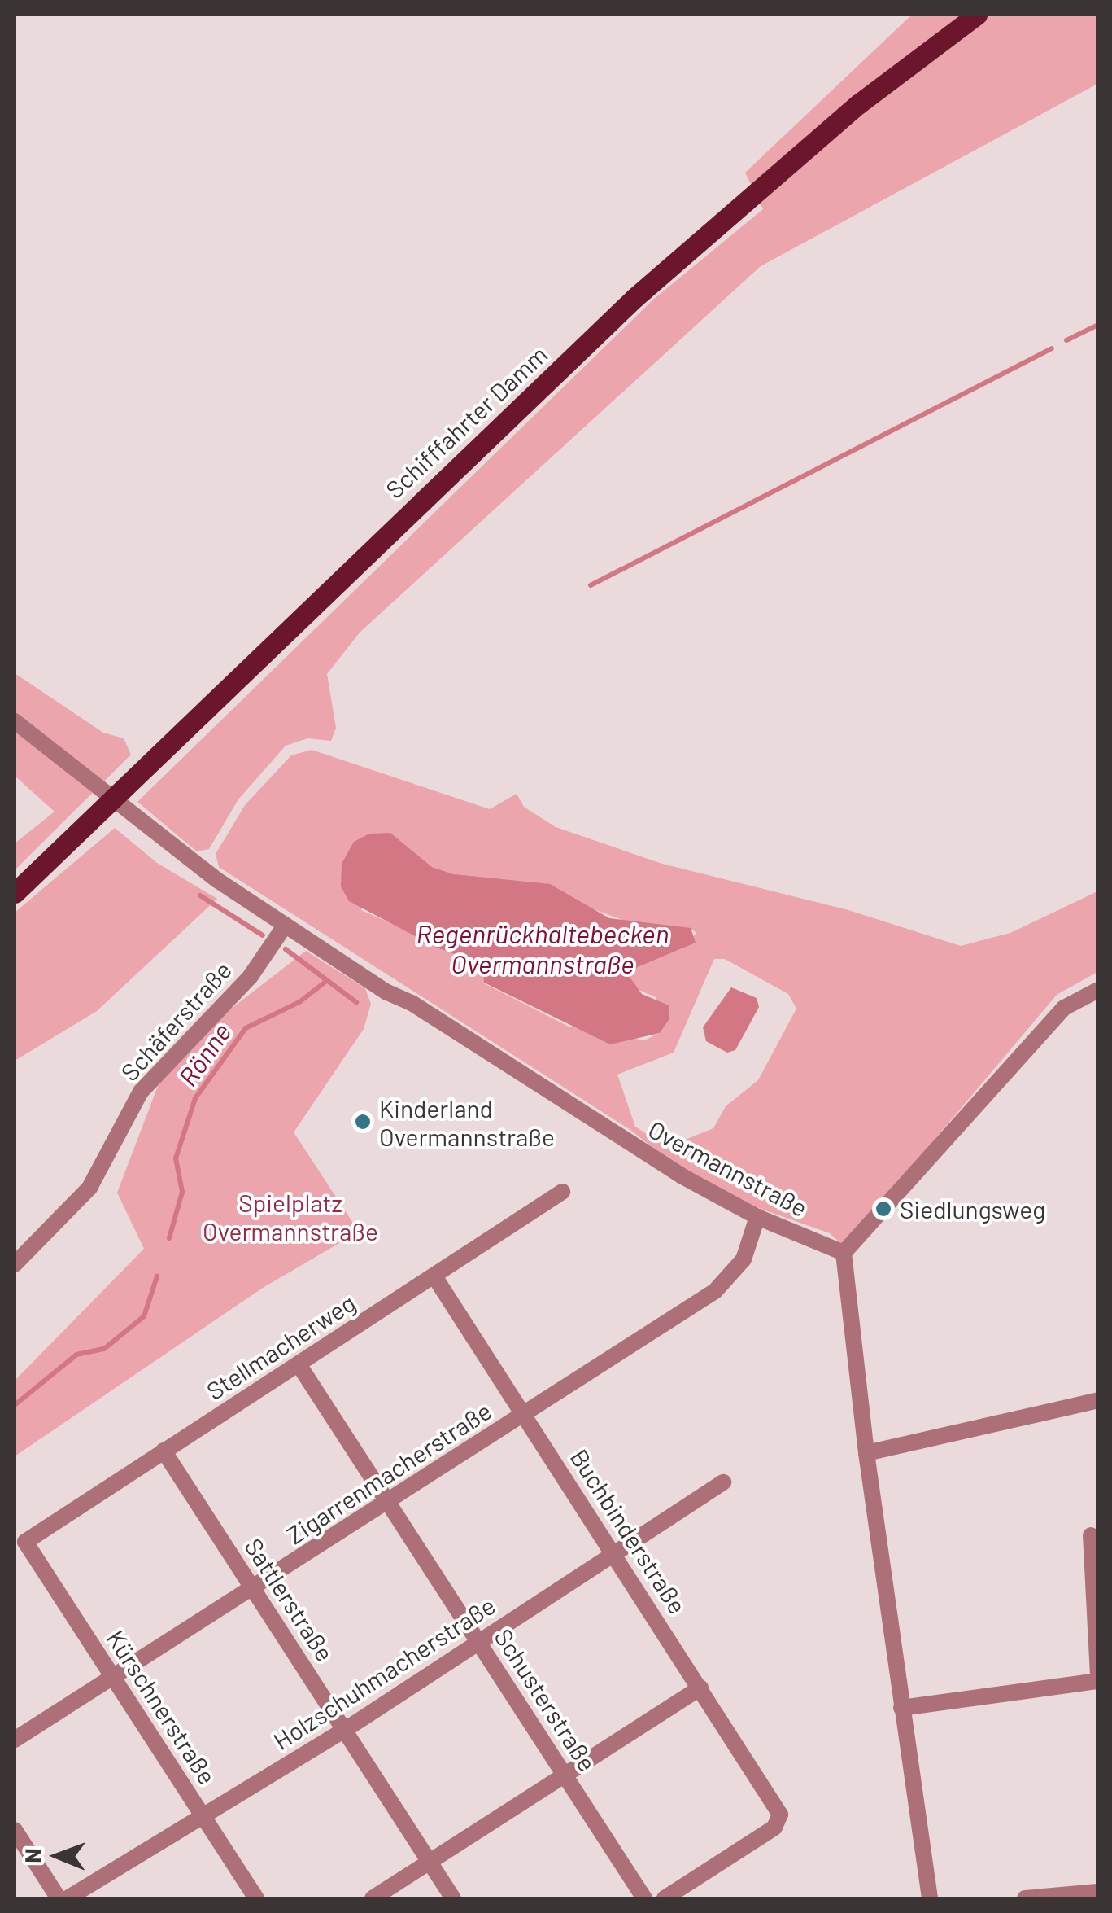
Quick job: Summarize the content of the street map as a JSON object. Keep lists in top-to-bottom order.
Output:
{
  "streets": {
    "main road": ["Schifffahrter Damm"],
    "street": [
      "Schäferstraße",
      "Overmannstraße",
      "Stellmacherweg",
      "Zigarrenmacherstraße",
      "Buchbinderstraße",
      "Sattlerstraße",
      "Holzschuhmacherstraße",
      "Schusterstraße",
      "Kürschnerstraße"
    ]
  },
  "crossings": [
    ["Schäferstraße", "Overmannstraße"],
    ["Overmannstraße", "Zigarrenmacherstraße"],
    ["Stellmacherweg", "Buchbinderstraße"],
    ["Stellmacherweg", "Sattlerstraße"],
    ["Stellmacherweg", "Schusterstraße"],
    ["Stellmacherweg", "Kürschnerstraße"],
    ["Zigarrenmacherstraße", "Buchbinderstraße"],
    ["Zigarrenmacherstraße", "Sattlerstraße"],
    ["Zigarrenmacherstraße", "Schusterstraße"],
    ["Zigarrenmacherstraße", "Kürschnerstraße"],
    ["Buchbinderstraße", "Holzschuhmacherstraße"],
    ["Sattlerstraße", "Holzschuhmacherstraße"],
    ["Holzschuhmacherstraße", "Schusterstraße"],
    ["Holzschuhmacherstraße", "Kürschnerstraße"]
  ],
  "water": ["Regenrückhaltebecken Overmannstraße", "Rönne"],
  "parks": ["Spielplatz Overmannstraße"],
  "places": ["Kinderland Overmannstraße", "Siedlungsweg"],
  "north": "left"
}
